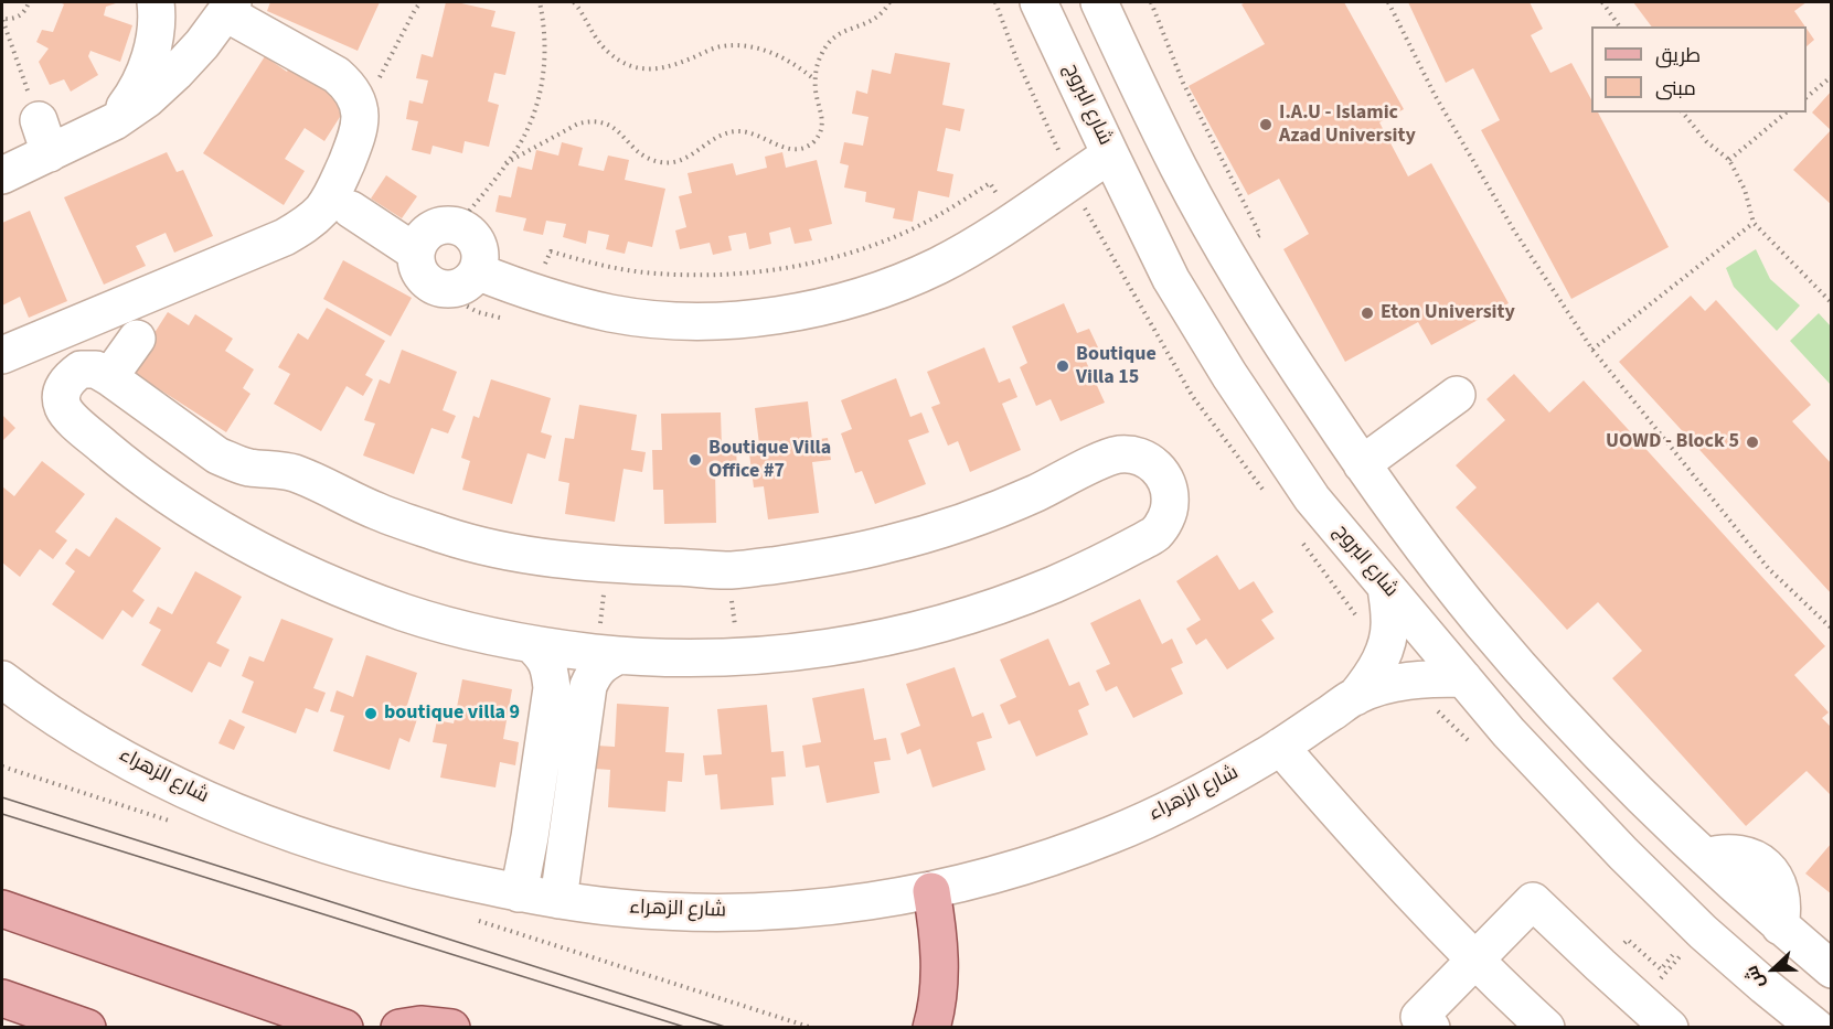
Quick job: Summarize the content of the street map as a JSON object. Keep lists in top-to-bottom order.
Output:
{
  "streets": {
    "street": ["شارع البروج", "شارع الزهراء"]
  },
  "crossings": [
    ["شارع البروج", "شارع الزهراء"]
  ],
  "places": [
    "I.A.U - Islamic Azad University",
    "Eton University",
    "Boutique Villa 15",
    "UOWD - Block 5",
    "Boutique Villa Office #7",
    "boutique villa 9"
  ],
  "legend": ["طريق", "مبنى"],
  "north": "left"
}
